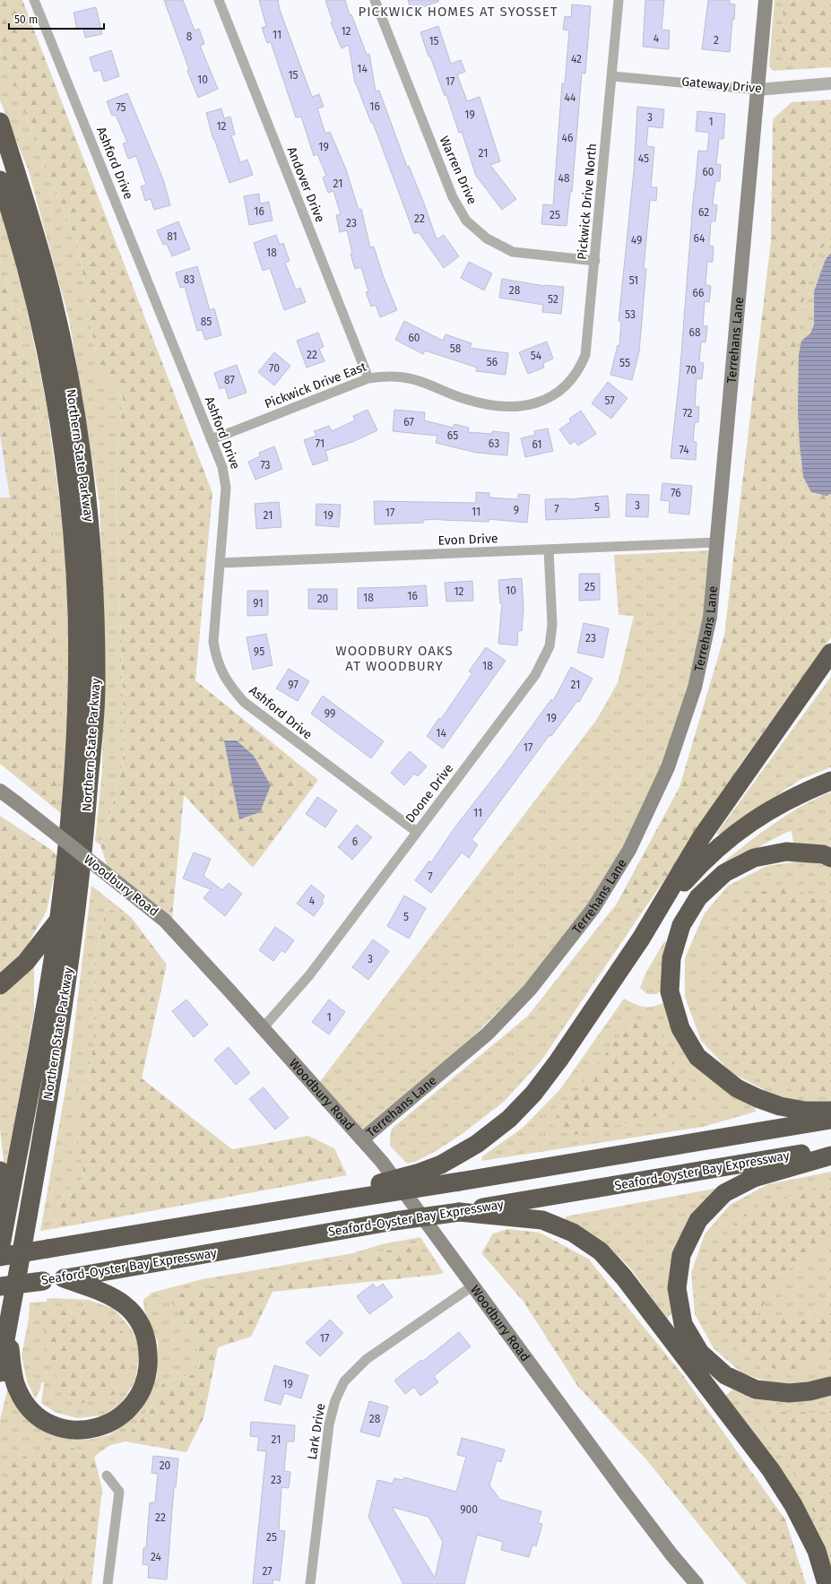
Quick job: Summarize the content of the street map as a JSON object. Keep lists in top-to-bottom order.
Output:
{
  "streets": {
    "highway": ["Northern State Parkway", "Seaford-Oyster Bay Expressway"],
    "main road": ["Terrehans Lane", "Woodbury Road"],
    "street": [
      "Gateway Drive",
      "Ashford Drive",
      "Warren Drive",
      "Andover Drive",
      "Pickwick Drive North",
      "Pickwick Drive East",
      "Evon Drive",
      "Doone Drive",
      "Lark Drive"
    ]
  },
  "crossings": [
    ["Gateway Drive", "Pickwick Drive North"],
    ["Gateway Drive", "Terrehans Lane"],
    ["Ashford Drive", "Pickwick Drive East"],
    ["Ashford Drive", "Evon Drive"],
    ["Ashford Drive", "Doone Drive"],
    ["Warren Drive", "Pickwick Drive North"],
    ["Andover Drive", "Pickwick Drive East"],
    ["Pickwick Drive North", "Pickwick Drive East"],
    ["Terrehans Lane", "Evon Drive"],
    ["Terrehans Lane", "Woodbury Road"],
    ["Evon Drive", "Doone Drive"],
    ["Doone Drive", "Woodbury Road"],
    ["Woodbury Road", "Lark Drive"]
  ],
  "districts": ["PICKWICK HOMES AT SYOSSET", "WOODBURY OAKS AT WOODBURY"],
  "house_numbers": [
    "12",
    "11",
    "8",
    "4",
    "2",
    "15",
    "42",
    "14",
    "15",
    "10",
    "17",
    "44",
    "16",
    "75",
    "19",
    "3",
    "1",
    "12",
    "46",
    "19",
    "21",
    "45",
    "60",
    "48",
    "21",
    "16",
    "62",
    "25",
    "22",
    "23",
    "81",
    "64",
    "49",
    "18",
    "83",
    "51",
    "28",
    "66",
    "52",
    "53",
    "85",
    "68",
    "60",
    "58",
    "22",
    "54",
    "56",
    "55",
    "70",
    "70",
    "87",
    "57",
    "72",
    "67",
    "65",
    "71",
    "63",
    "61",
    "74",
    "73",
    "76",
    "3",
    "5",
    "7",
    "9",
    "11",
    "17",
    "21",
    "19",
    "25",
    "10",
    "12",
    "16",
    "18",
    "20",
    "91",
    "23",
    "95",
    "18",
    "97",
    "21",
    "99",
    "19",
    "14",
    "17",
    "11",
    "6",
    "7",
    "4",
    "5",
    "3",
    "1",
    "17",
    "19",
    "28",
    "21",
    "20",
    "23",
    "900",
    "22",
    "25",
    "24",
    "27"
  ],
  "scale_bar": "50 m"
}
